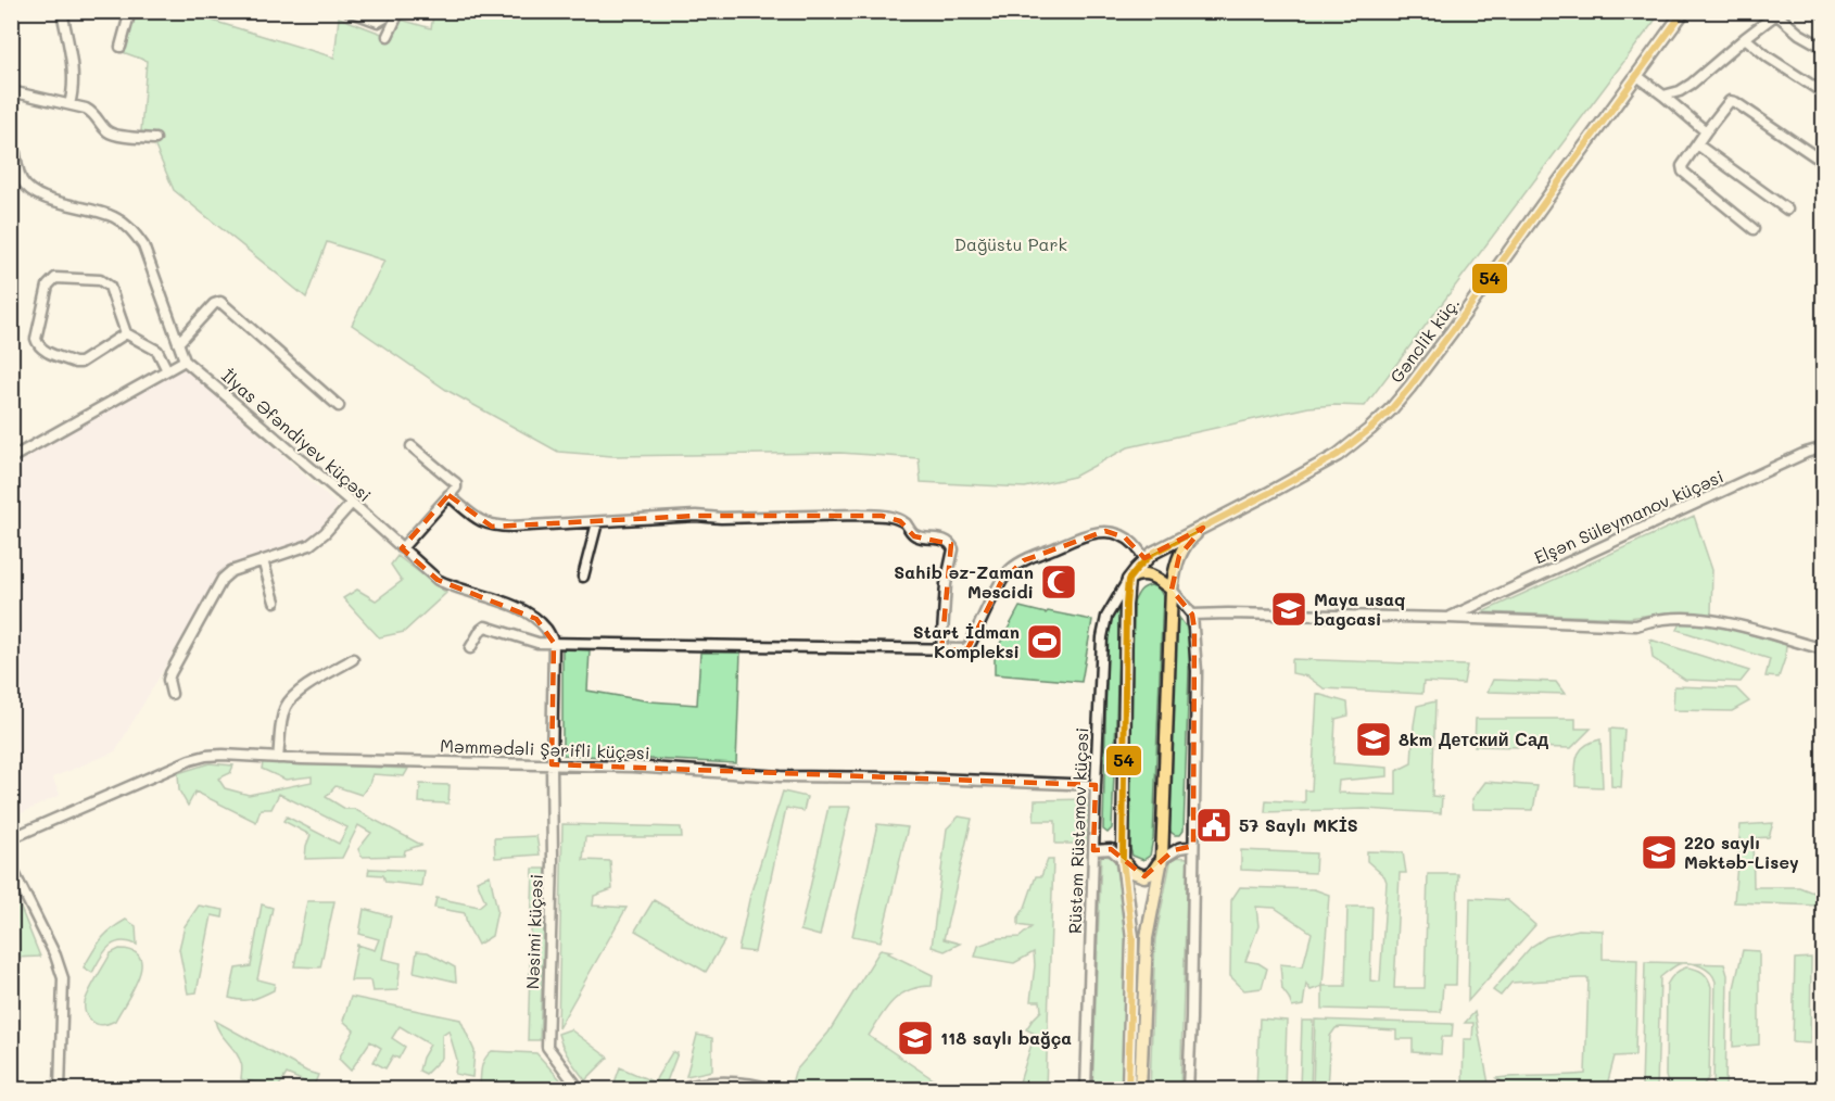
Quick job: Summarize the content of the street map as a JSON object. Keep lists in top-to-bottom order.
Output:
{
  "streets": {
    "main road": ["Gənclik küç.", "Rüstəm Rüstəmov küçəsi"],
    "street": [
      "İlyas Əfəndiyev küçəsi",
      "Elşən Süleymanov küçəsi",
      "Məmmədəli Şərifli küçəsi",
      "Nəsimi küçəsi"
    ]
  },
  "crossings": [
    ["Gənclik küç.", "Rüstəm Rüstəmov küçəsi"],
    ["Məmmədəli Şərifli küçəsi", "Rüstəm Rüstəmov küçəsi"],
    ["Məmmədəli Şərifli küçəsi", "Nəsimi küçəsi"]
  ],
  "parks": ["Dağüstu Park"],
  "places": {
    "mosque": ["Sahib əz-Zaman Məscidi"],
    "school or university": [
      "Maya usaq bagcasi",
      "8km Детский Сад",
      "220 saylı Məktəb-Lisey",
      "118 saylı bağça"
    ],
    "sports": ["Start İdman Kompleksi"],
    "public building": ["57 Saylı MKİS"]
  },
  "lines": ["transit line 54"]
}
